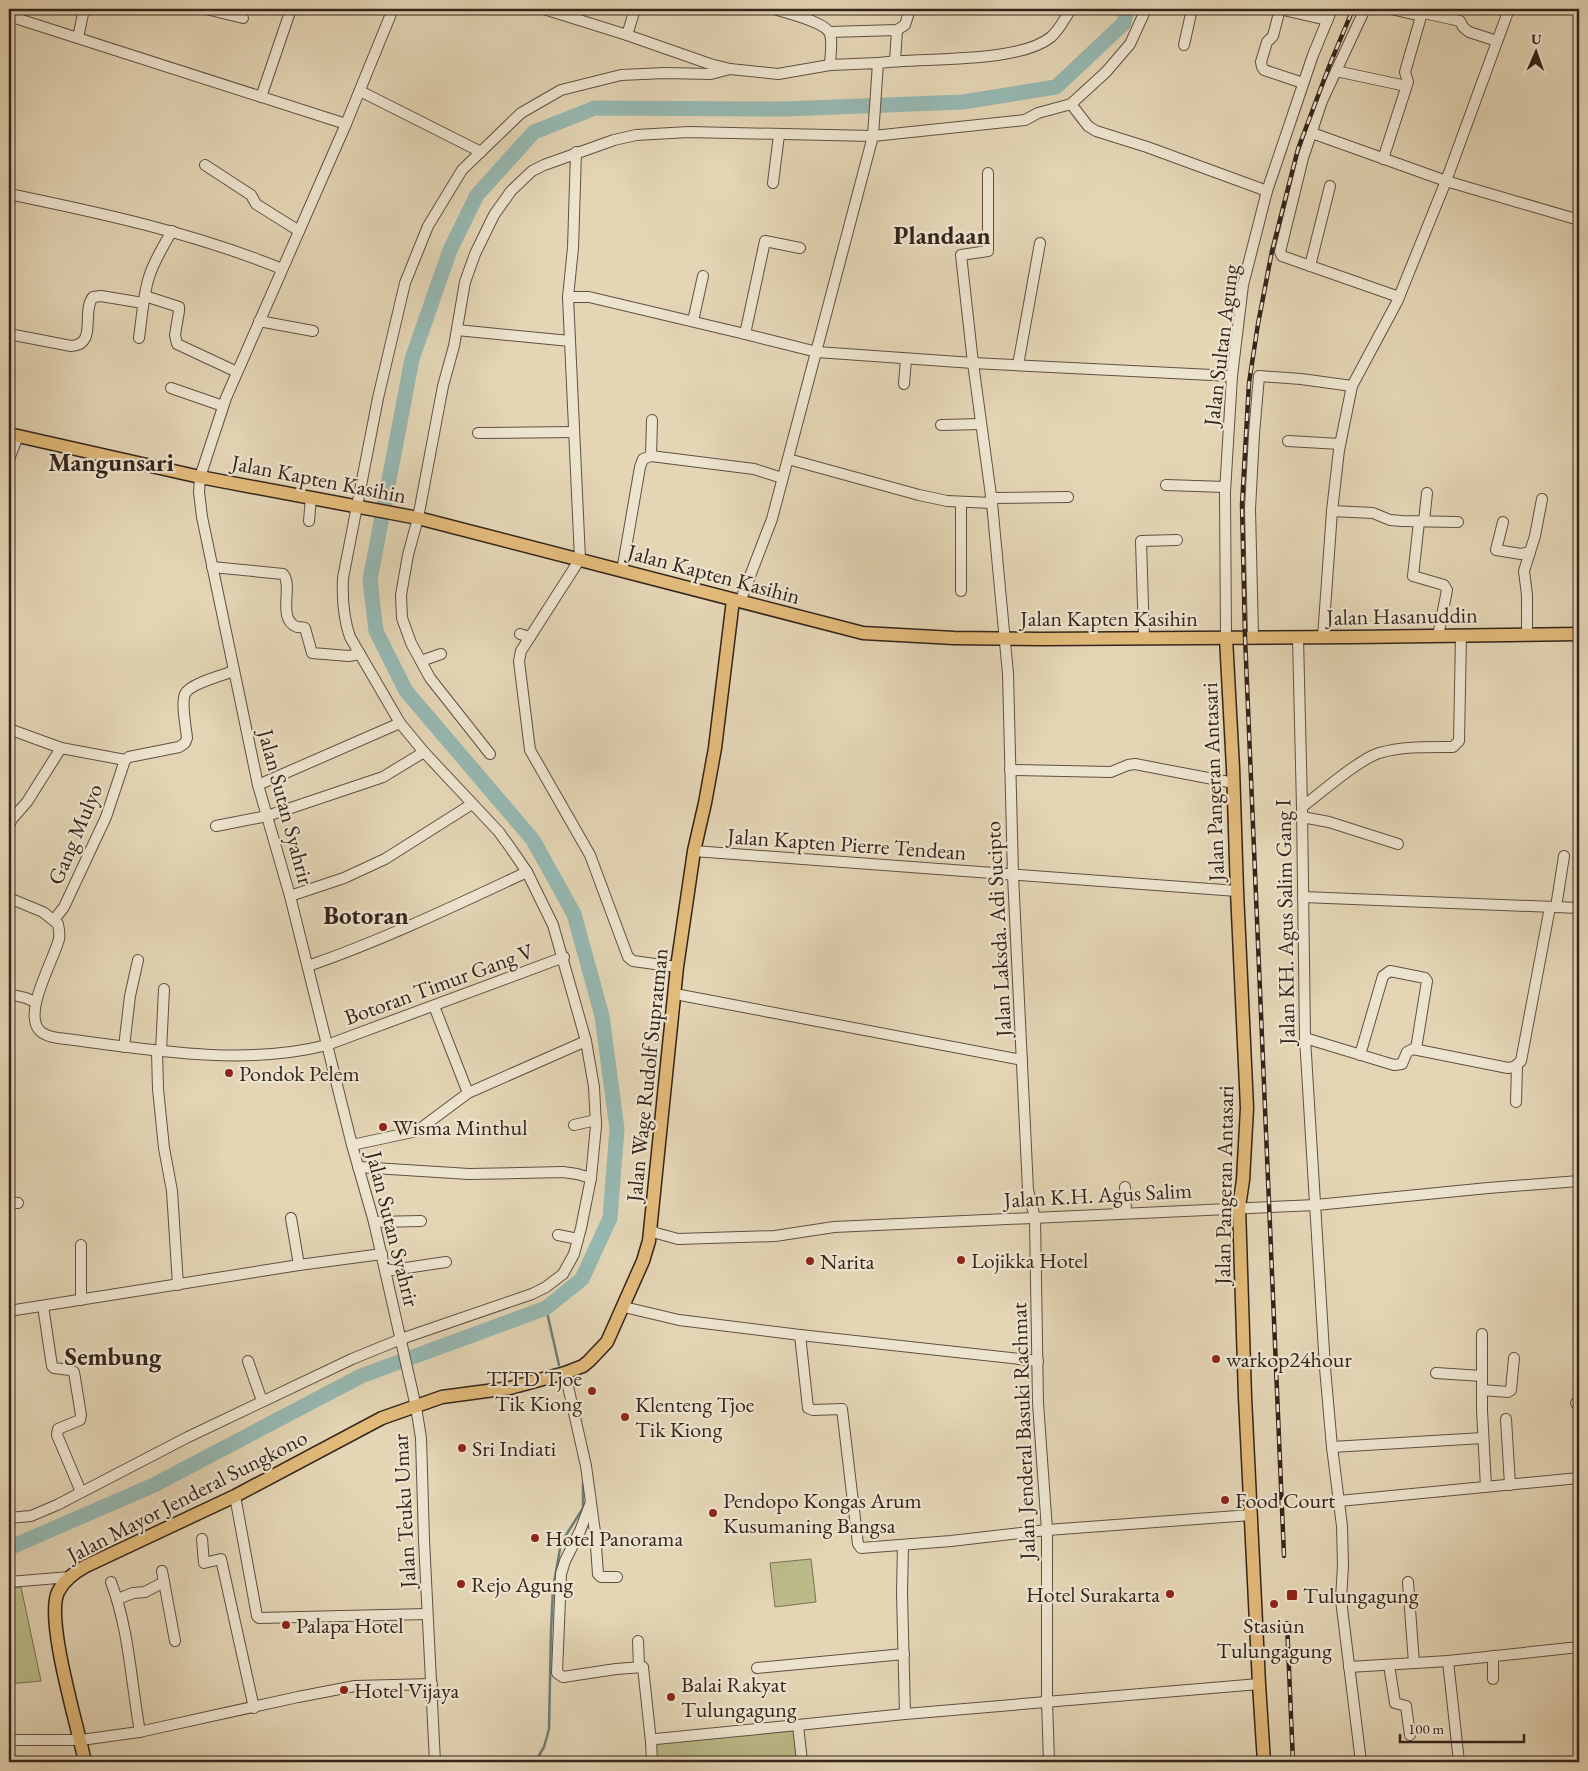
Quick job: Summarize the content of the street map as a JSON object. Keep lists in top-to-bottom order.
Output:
{
  "streets": {
    "main road": [
      "Jalan Kapten Kasihin",
      "Jalan Hasanuddin",
      "Jalan Pangeran Antasari",
      "Jalan Wage Rudolf Supratman",
      "Jalan Mayor Jenderal Sungkono"
    ],
    "street": [
      "Jalan Sultan Agung",
      "Jalan Sutan Syahrir",
      "Gang Mulyo",
      "Jalan Kapten Pierre Tendean",
      "Jalan KH. Agus Salim Gang I",
      "Jalan Laksda. Adi Sucipto",
      "Botoran Timur Gang V",
      "Jalan K.H. Agus Salim",
      "Jalan Jenderal Basuki Rachmat",
      "Jalan Teuku Umar"
    ]
  },
  "crossings": [
    ["Jalan Sultan Agung", "Jalan Kapten Kasihin"],
    ["Jalan Sultan Agung", "Jalan Hasanuddin"],
    ["Jalan Sultan Agung", "Jalan Pangeran Antasari"],
    ["Jalan Kapten Kasihin", "Jalan Hasanuddin"],
    ["Jalan Kapten Kasihin", "Jalan Pangeran Antasari"],
    ["Jalan Kapten Kasihin", "Jalan Sutan Syahrir"],
    ["Jalan Kapten Kasihin", "Jalan Laksda. Adi Sucipto"],
    ["Jalan Kapten Kasihin", "Jalan Wage Rudolf Supratman"],
    ["Jalan Hasanuddin", "Jalan Pangeran Antasari"],
    ["Jalan Hasanuddin", "Jalan KH. Agus Salim Gang I"],
    ["Jalan Pangeran Antasari", "Jalan Kapten Pierre Tendean"],
    ["Jalan Pangeran Antasari", "Jalan K.H. Agus Salim"],
    ["Jalan Sutan Syahrir", "Botoran Timur Gang V"],
    ["Jalan Sutan Syahrir", "Jalan Wage Rudolf Supratman"],
    ["Jalan Sutan Syahrir", "Jalan Mayor Jenderal Sungkono"],
    ["Jalan Sutan Syahrir", "Jalan Teuku Umar"],
    ["Jalan Kapten Pierre Tendean", "Jalan Laksda. Adi Sucipto"],
    ["Jalan Kapten Pierre Tendean", "Jalan Wage Rudolf Supratman"],
    ["Jalan KH. Agus Salim Gang I", "Jalan K.H. Agus Salim"],
    ["Jalan Laksda. Adi Sucipto", "Jalan K.H. Agus Salim"],
    ["Jalan Laksda. Adi Sucipto", "Jalan Jenderal Basuki Rachmat"],
    ["Jalan Wage Rudolf Supratman", "Jalan K.H. Agus Salim"],
    ["Jalan Wage Rudolf Supratman", "Jalan Mayor Jenderal Sungkono"],
    ["Jalan Wage Rudolf Supratman", "Jalan Teuku Umar"],
    ["Jalan K.H. Agus Salim", "Jalan Jenderal Basuki Rachmat"],
    ["Jalan Mayor Jenderal Sungkono", "Jalan Teuku Umar"]
  ],
  "districts": [
    "Plandaan",
    "Mangunsari",
    "Botoran",
    "Sembung"
  ],
  "places": {
    "other": [
      "Pondok Pelem",
      "Wisma Minthul",
      "Lojikka Hotel",
      "Narita",
      "warkop24hour",
      "TITD Tjoe Tik Kiong",
      "Klenteng Tjoe Tik Kiong",
      "Sri Indiati",
      "Food Court",
      "Pendopo Kongas Arum Kusumaning Bangsa",
      "Hotel Panorama",
      "Rejo Agung",
      "Hotel Surakarta",
      "Stasiun Tulungagung",
      "Palapa Hotel",
      "Hotel Vijaya",
      "Balai Rakyat Tulungagung"
    ],
    "transit": ["Tulungagung"]
  },
  "scale_bar": "100 m",
  "north": "top"
}
